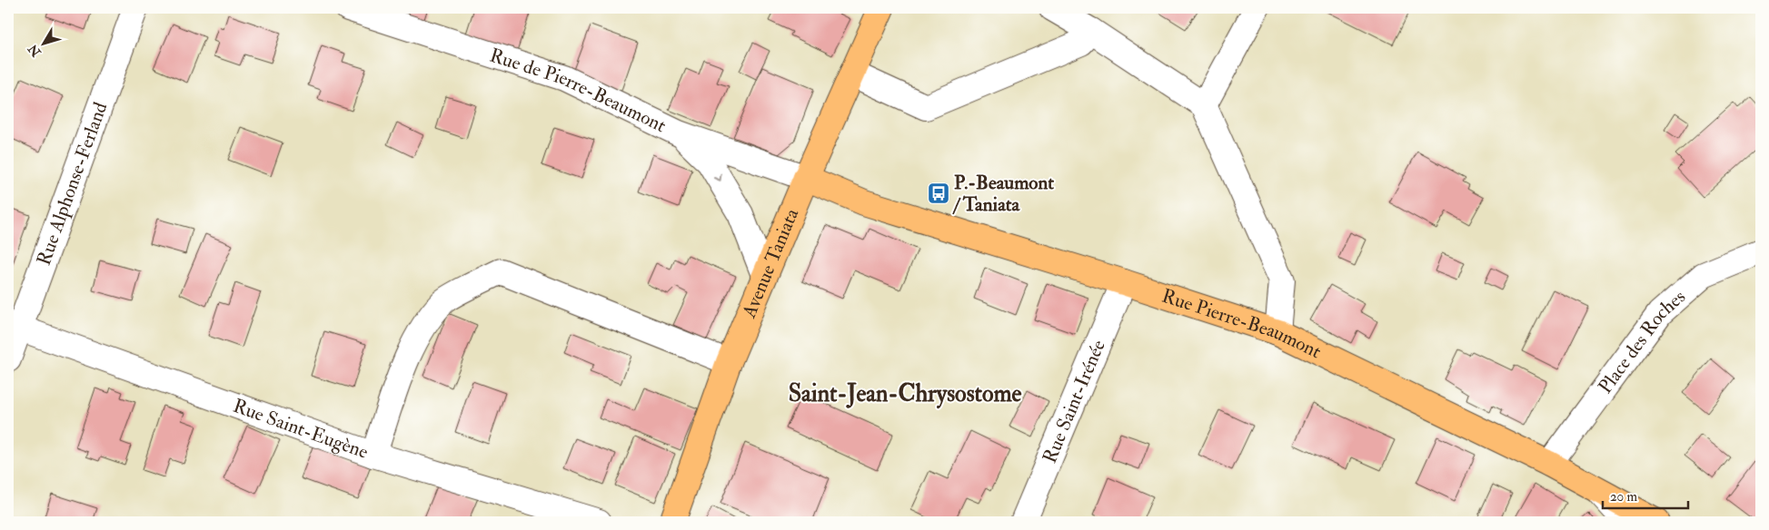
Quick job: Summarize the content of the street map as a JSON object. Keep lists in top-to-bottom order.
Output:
{
  "streets": {
    "main road": ["Avenue Taniata", "Rue Pierre-Beaumont"],
    "street": [
      "Rue de Pierre-Beaumont",
      "Rue Alphonse-Ferland",
      "Place des Roches",
      "Rue Saint-Irénée",
      "Rue Saint-Eugène"
    ]
  },
  "crossings": [
    ["Rue de Pierre-Beaumont", "Avenue Taniata"],
    ["Rue de Pierre-Beaumont", "Rue Pierre-Beaumont"],
    ["Rue Alphonse-Ferland", "Rue Saint-Eugène"],
    ["Avenue Taniata", "Rue Pierre-Beaumont"],
    ["Rue Pierre-Beaumont", "Place des Roches"],
    ["Rue Pierre-Beaumont", "Rue Saint-Irénée"]
  ],
  "districts": ["Saint-Jean-Chrysostome"],
  "places": {
    "bus stop": ["P.-Beaumont / Taniata"]
  },
  "scale_bar": "20 m",
  "north": "bottom left"
}
